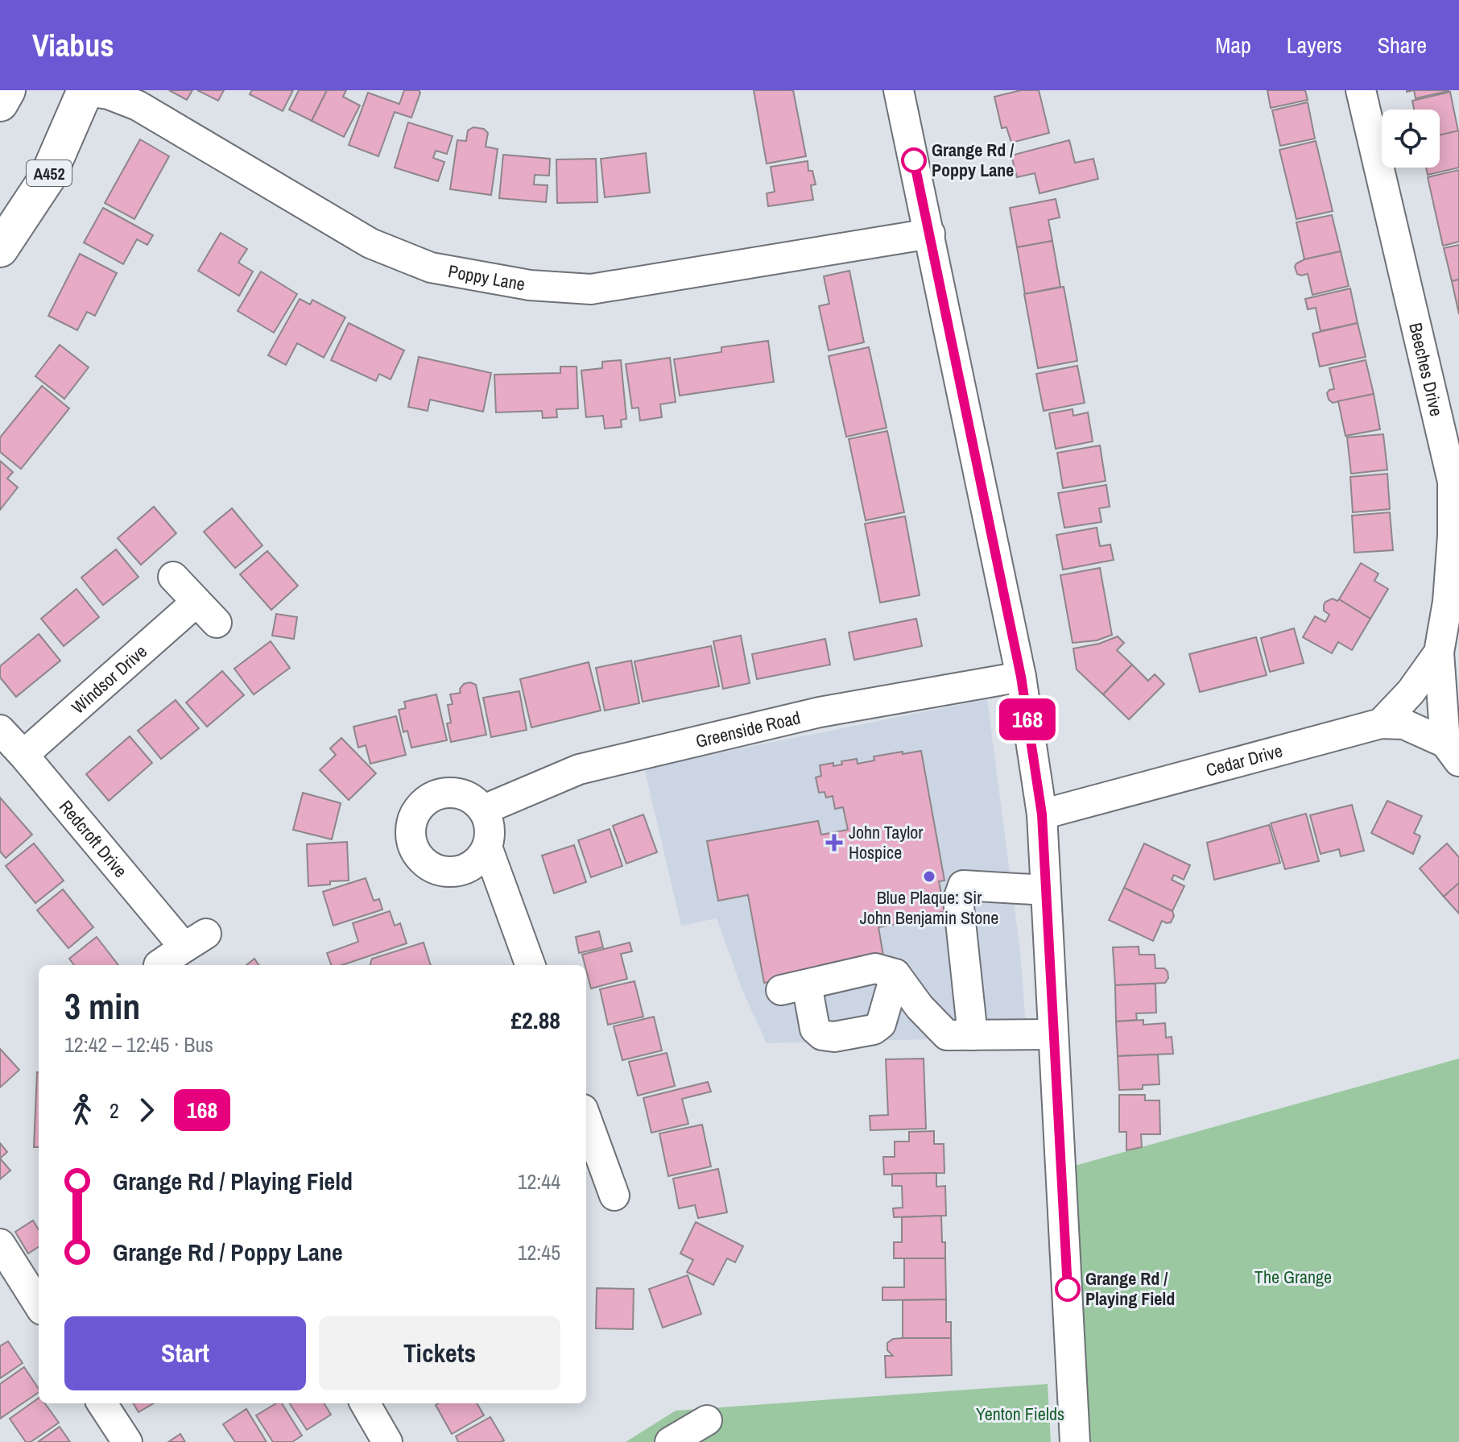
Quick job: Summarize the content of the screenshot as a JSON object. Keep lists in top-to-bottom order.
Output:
{
  "streets": {
    "highway": ["A452"],
    "street": [
      "Poppy Lane",
      "Beeches Drive",
      "Windsor Drive",
      "Greenside Road",
      "Cedar Drive",
      "Redcroft Drive"
    ]
  },
  "crossings": [
    ["A452", "Poppy Lane"],
    ["Beeches Drive", "Cedar Drive"],
    ["Windsor Drive", "Redcroft Drive"]
  ],
  "parks": ["The Grange", "Yenton Fields"],
  "places": {
    "other": ["Grange Rd / Poppy Lane", "Blue Plaque: Sir John Benjamin Stone", "Grange Rd / Playing Field"],
    "health": ["John Taylor Hospice"]
  },
  "lines": ["bus line 168"],
  "page": {
    "header": "Viabus",
    "nav": ["Map", "Layers", "Share"],
    "on_map": "168",
    "heading": ["3 min", "12:42 – 12:45 · Bus", "£2.88"],
    "legs": ["2", "168"],
    "list": [
      {
        "name": "Grange Rd / Playing Field",
        "value": "12:44"
      },
      {
        "name": "Grange Rd / Poppy Lane",
        "value": "12:45"
      }
    ],
    "buttons": ["Start", "Tickets"]
  }
}
